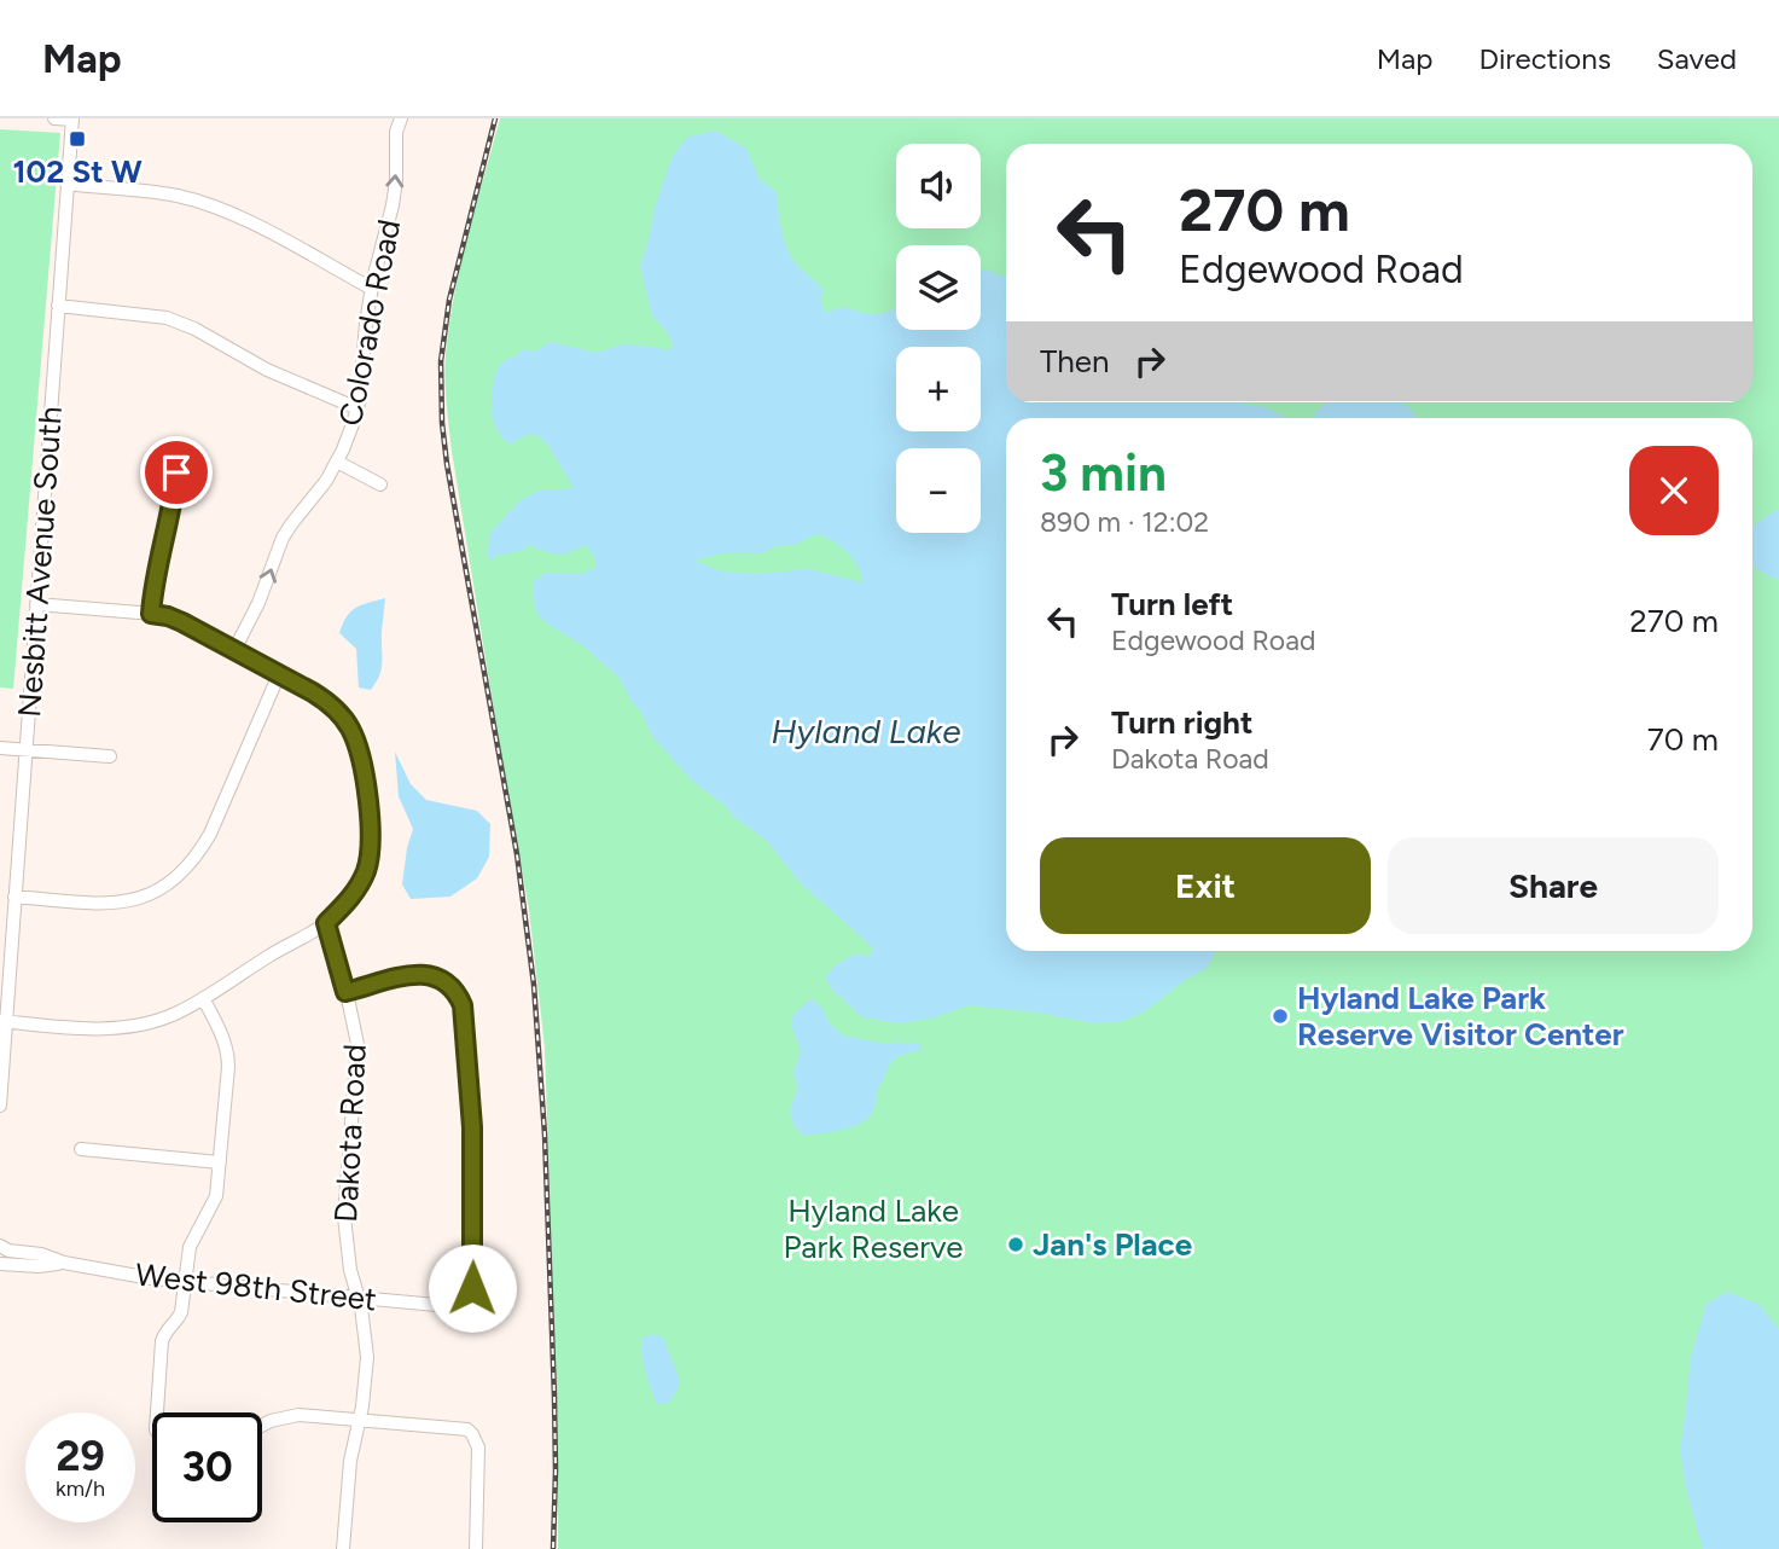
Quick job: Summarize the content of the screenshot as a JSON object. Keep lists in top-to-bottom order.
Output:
{
  "streets": {
    "street": [
      "Colorado Road",
      "Nesbitt Avenue South",
      "Dakota Road",
      "West 98th Street"
    ]
  },
  "crossings": [
    ["Dakota Road", "West 98th Street"]
  ],
  "one_way": ["Colorado Road"],
  "water": ["Hyland Lake"],
  "parks": ["Hyland Lake Park Reserve"],
  "places": {
    "transit": ["102 St W"],
    "other": ["Hyland Lake Park Reserve Visitor Center", "Jan's Place"]
  },
  "page": {
    "header": "Map",
    "nav": ["Map", "Directions", "Saved"],
    "map_buttons": ["+", "−"],
    "turn": ["270 m", "Edgewood Road"],
    "then": "Then",
    "heading": ["3 min", "890 m · 12:02"],
    "list": [
      {
        "name": "Turn left",
        "note": "Edgewood Road",
        "value": "270 m"
      },
      {
        "name": "Turn right",
        "note": "Dakota Road",
        "value": "70 m"
      }
    ],
    "buttons": ["Exit", "Share"],
    "speed": "29 km/h",
    "limit": "30"
  }
}
